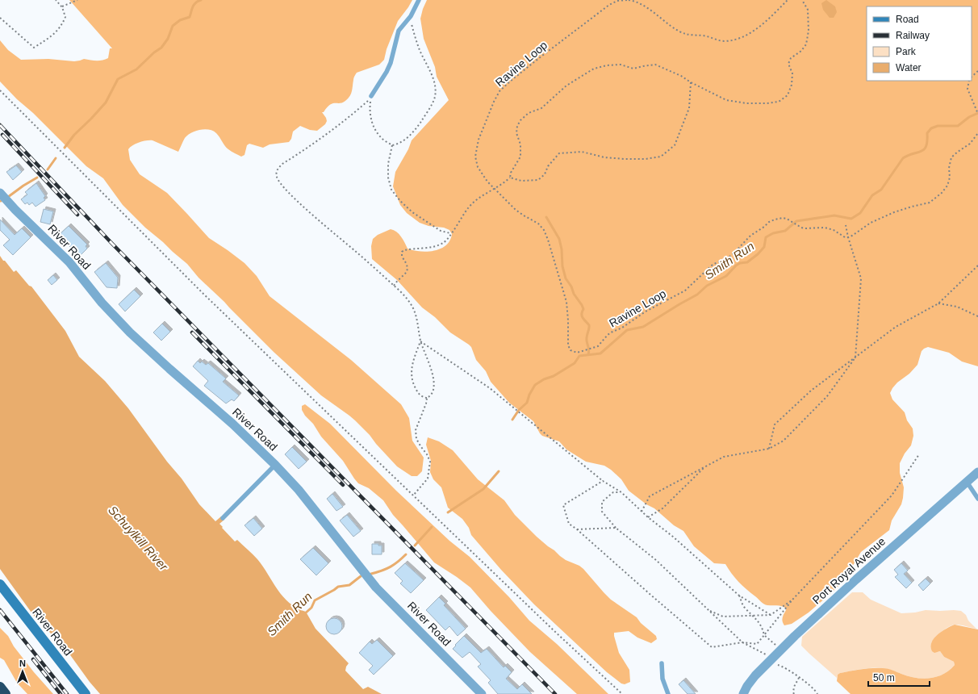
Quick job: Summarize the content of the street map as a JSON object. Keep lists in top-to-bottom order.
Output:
{
  "streets": {
    "street": ["River Road", "Port Royal Avenue"],
    "path": ["Ravine Loop"]
  },
  "water": ["Smith Run", "Schuylkill River"],
  "legend": [
    "Road",
    "Railway",
    "Park",
    "Water"
  ],
  "scale_bar": "50 m",
  "north": "top"
}
